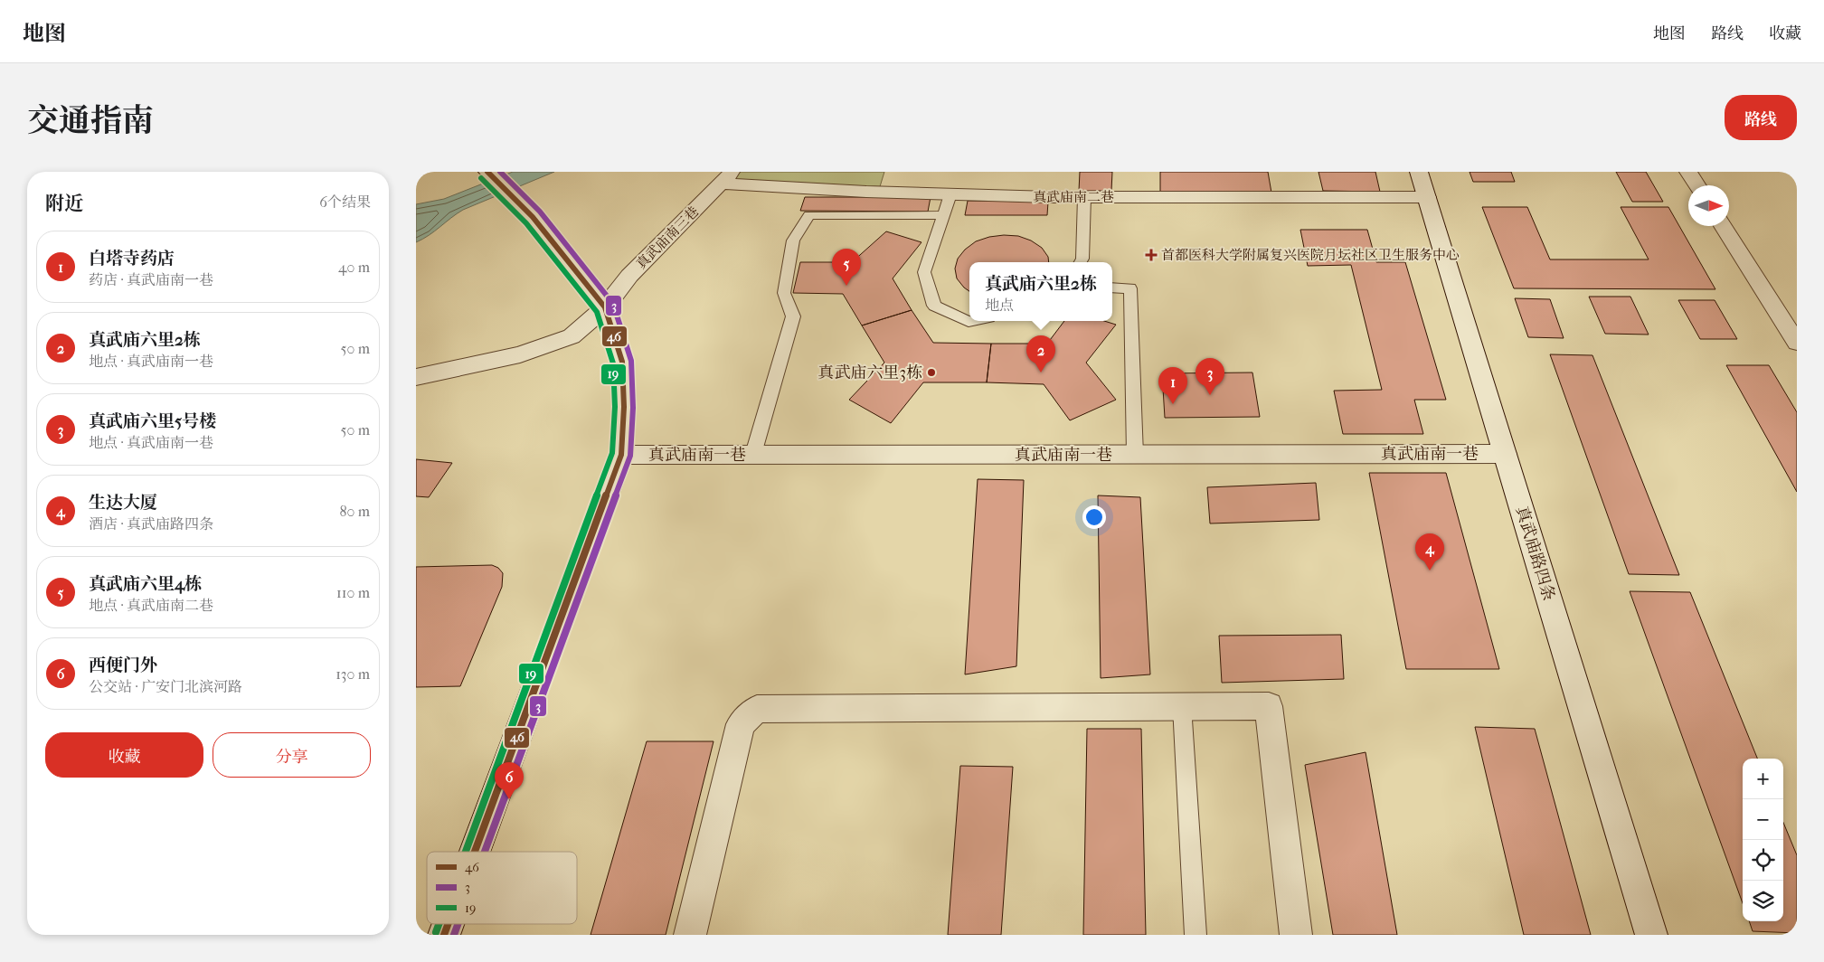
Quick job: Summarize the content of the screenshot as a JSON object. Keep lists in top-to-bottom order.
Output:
{
  "streets": {
    "street": [
      "真武庙南二巷",
      "真武庙南三巷",
      "真武庙南一巷",
      "真武庙路四条"
    ]
  },
  "crossings": [
    ["真武庙南二巷", "真武庙南三巷"],
    ["真武庙南二巷", "真武庙路四条"],
    ["真武庙南一巷", "真武庙路四条"]
  ],
  "places": {
    "health": ["首都医科大学附属复兴医院月坛社区卫生服务中心"],
    "other": ["真武庙六里3栋"]
  },
  "lines": ["transit line 46", "transit line 3", "transit line 19"],
  "legend": ["46", "3", "19"],
  "north": "right",
  "page": {
    "header": "地图",
    "nav": ["地图", "路线", "收藏"],
    "title": "交通指南",
    "buttons": [
      "路线",
      ["收藏", "分享"]
    ],
    "heading": ["附近", "6个结果"],
    "list": [
      {
        "mark": "1",
        "name": "白塔寺药店",
        "note": "药店 · 真武庙南一巷",
        "value": "40 m"
      },
      {
        "mark": "2",
        "name": "真武庙六里2栋",
        "note": "地点 · 真武庙南一巷",
        "value": "50 m"
      },
      {
        "mark": "3",
        "name": "真武庙六里5号楼",
        "note": "地点 · 真武庙南一巷",
        "value": "50 m"
      },
      {
        "mark": "4",
        "name": "生达大厦",
        "note": "酒店 · 真武庙路四条",
        "value": "80 m"
      },
      {
        "mark": "5",
        "name": "真武庙六里4栋",
        "note": "地点 · 真武庙南二巷",
        "value": "110 m"
      },
      {
        "mark": "6",
        "name": "西便门外",
        "note": "公交站 · 广安门北滨河路",
        "value": "130 m"
      }
    ],
    "pins": [
      "5",
      "2",
      "3",
      "1",
      "4",
      "6"
    ],
    "popup": ["真武庙六里2栋", "地点"],
    "map_buttons": ["+", "−"]
  }
}
